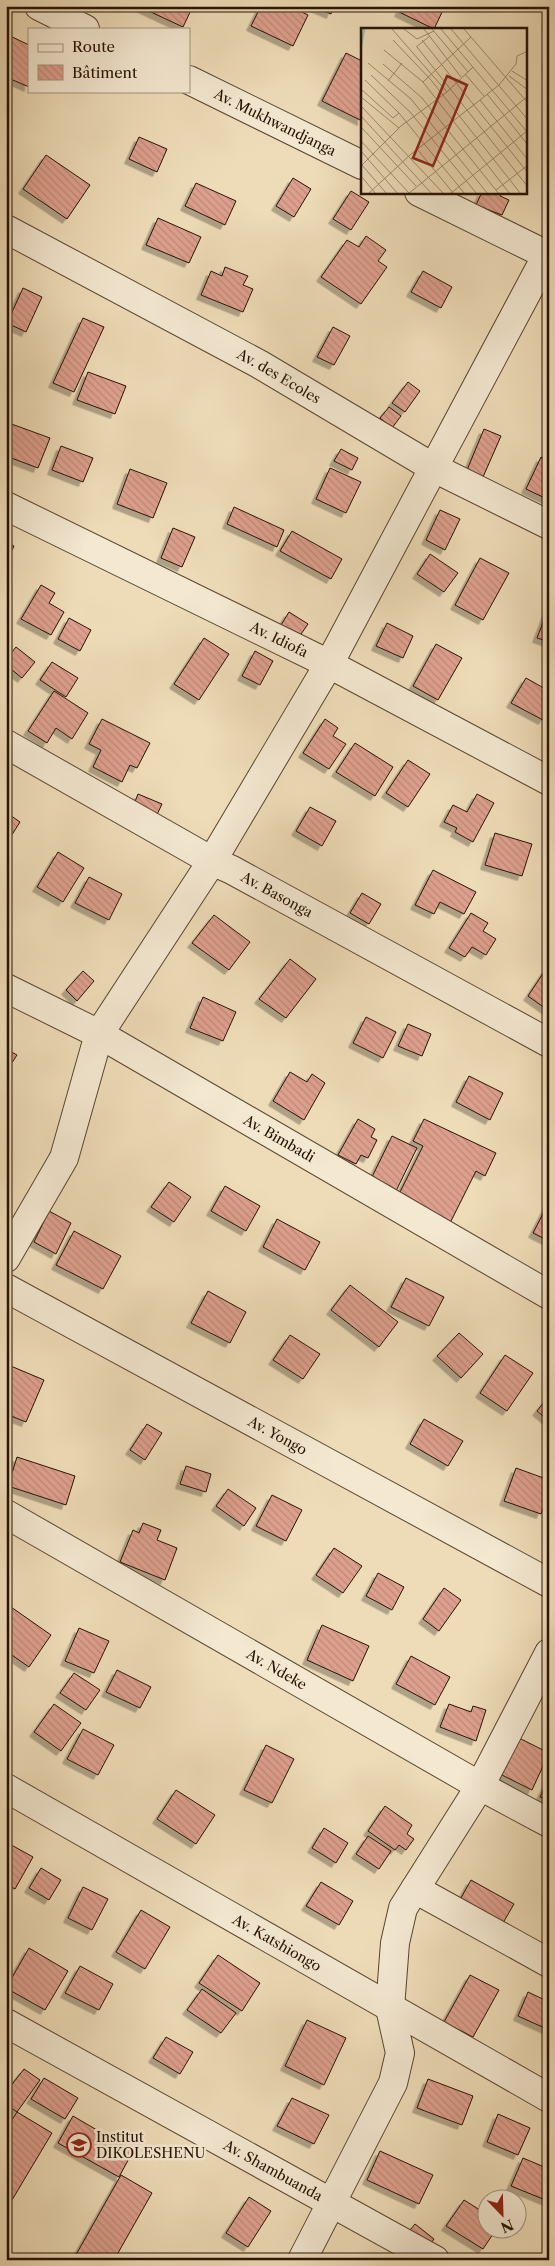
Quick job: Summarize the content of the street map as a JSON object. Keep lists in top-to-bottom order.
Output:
{
  "streets": {
    "street": [
      "Av. Mukhwandjanga",
      "Av. des Ecoles",
      "Av. Idiofa",
      "Av. Basonga",
      "Av. Bimbadi",
      "Av. Yongo",
      "Av. Ndeke",
      "Av. Katshiongo",
      "Av. Shambuanda"
    ]
  },
  "places": {
    "school or university": ["Institut DIKOLESHENU"]
  },
  "legend": ["Route", "Bâtiment"],
  "north": "bottom right"
}
